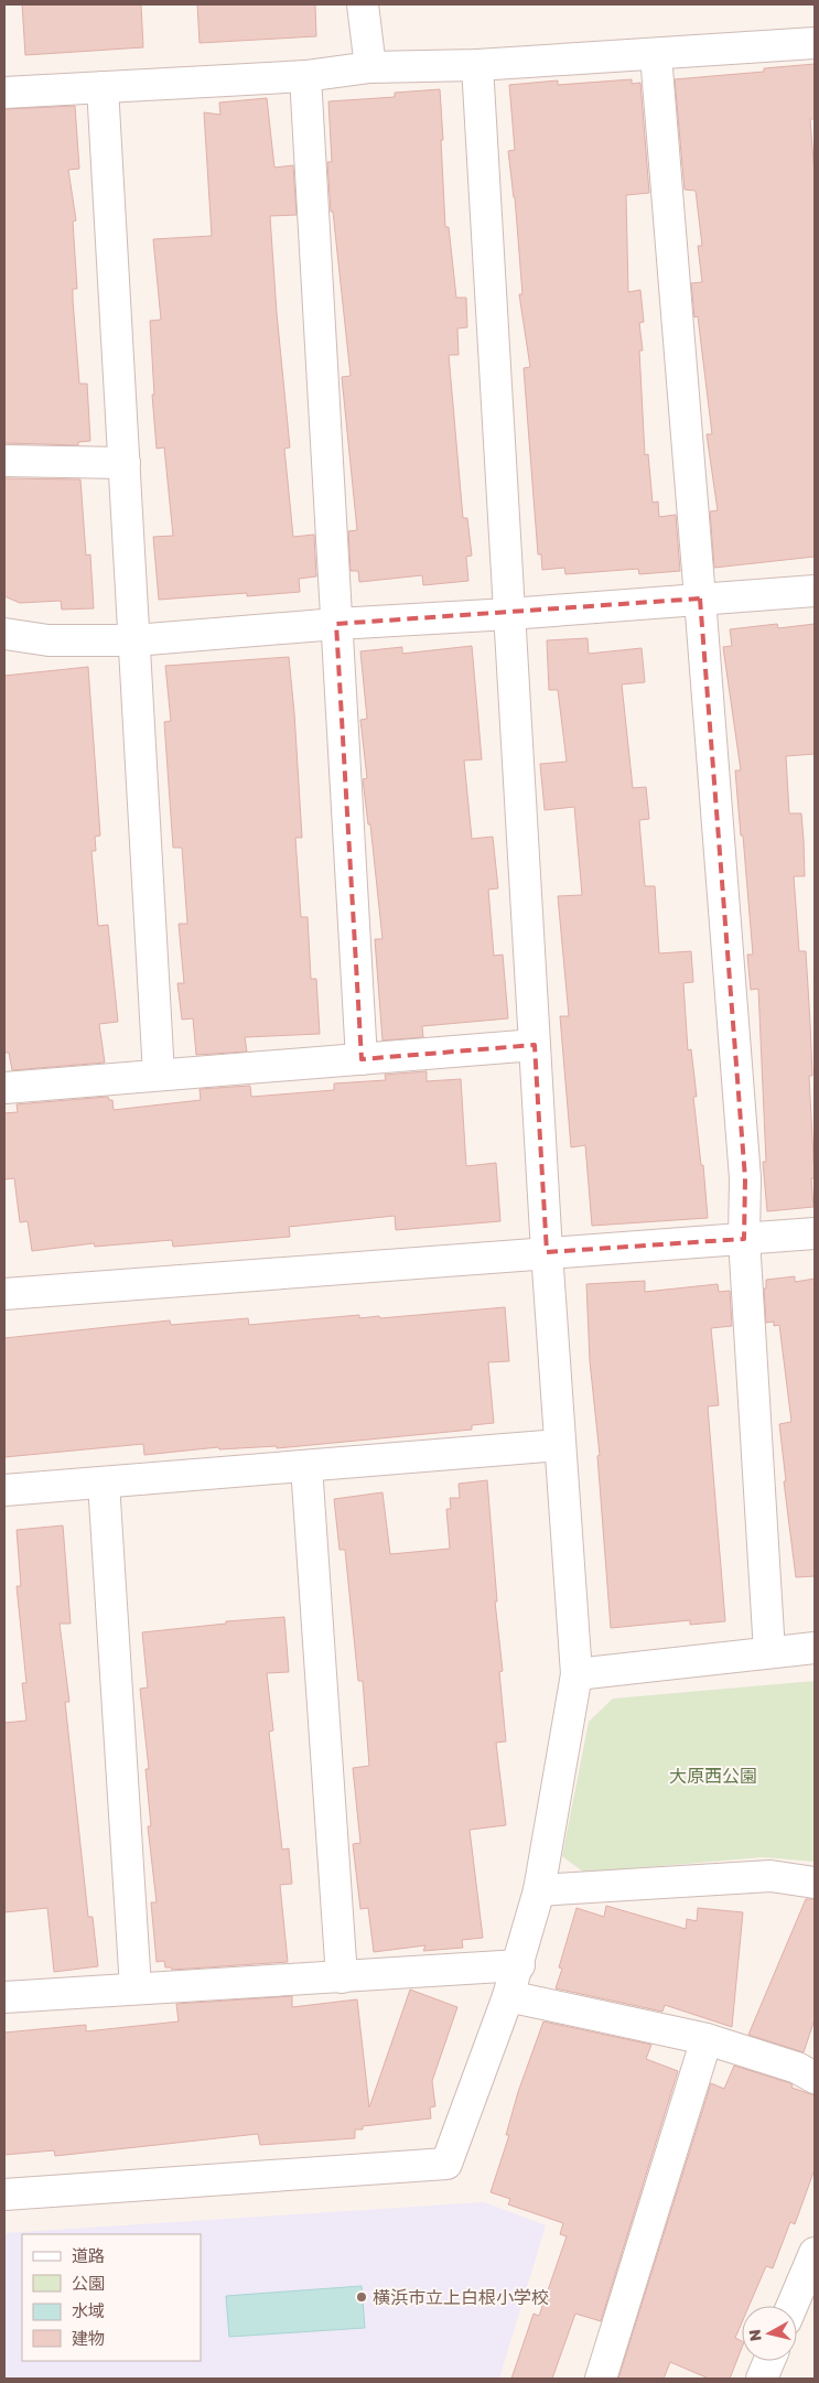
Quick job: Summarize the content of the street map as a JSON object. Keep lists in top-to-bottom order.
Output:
{
  "parks": ["大原西公園"],
  "places": ["横浜市立上白根小学校"],
  "legend": [
    "道路",
    "公園",
    "水域",
    "建物"
  ],
  "north": "left"
}
